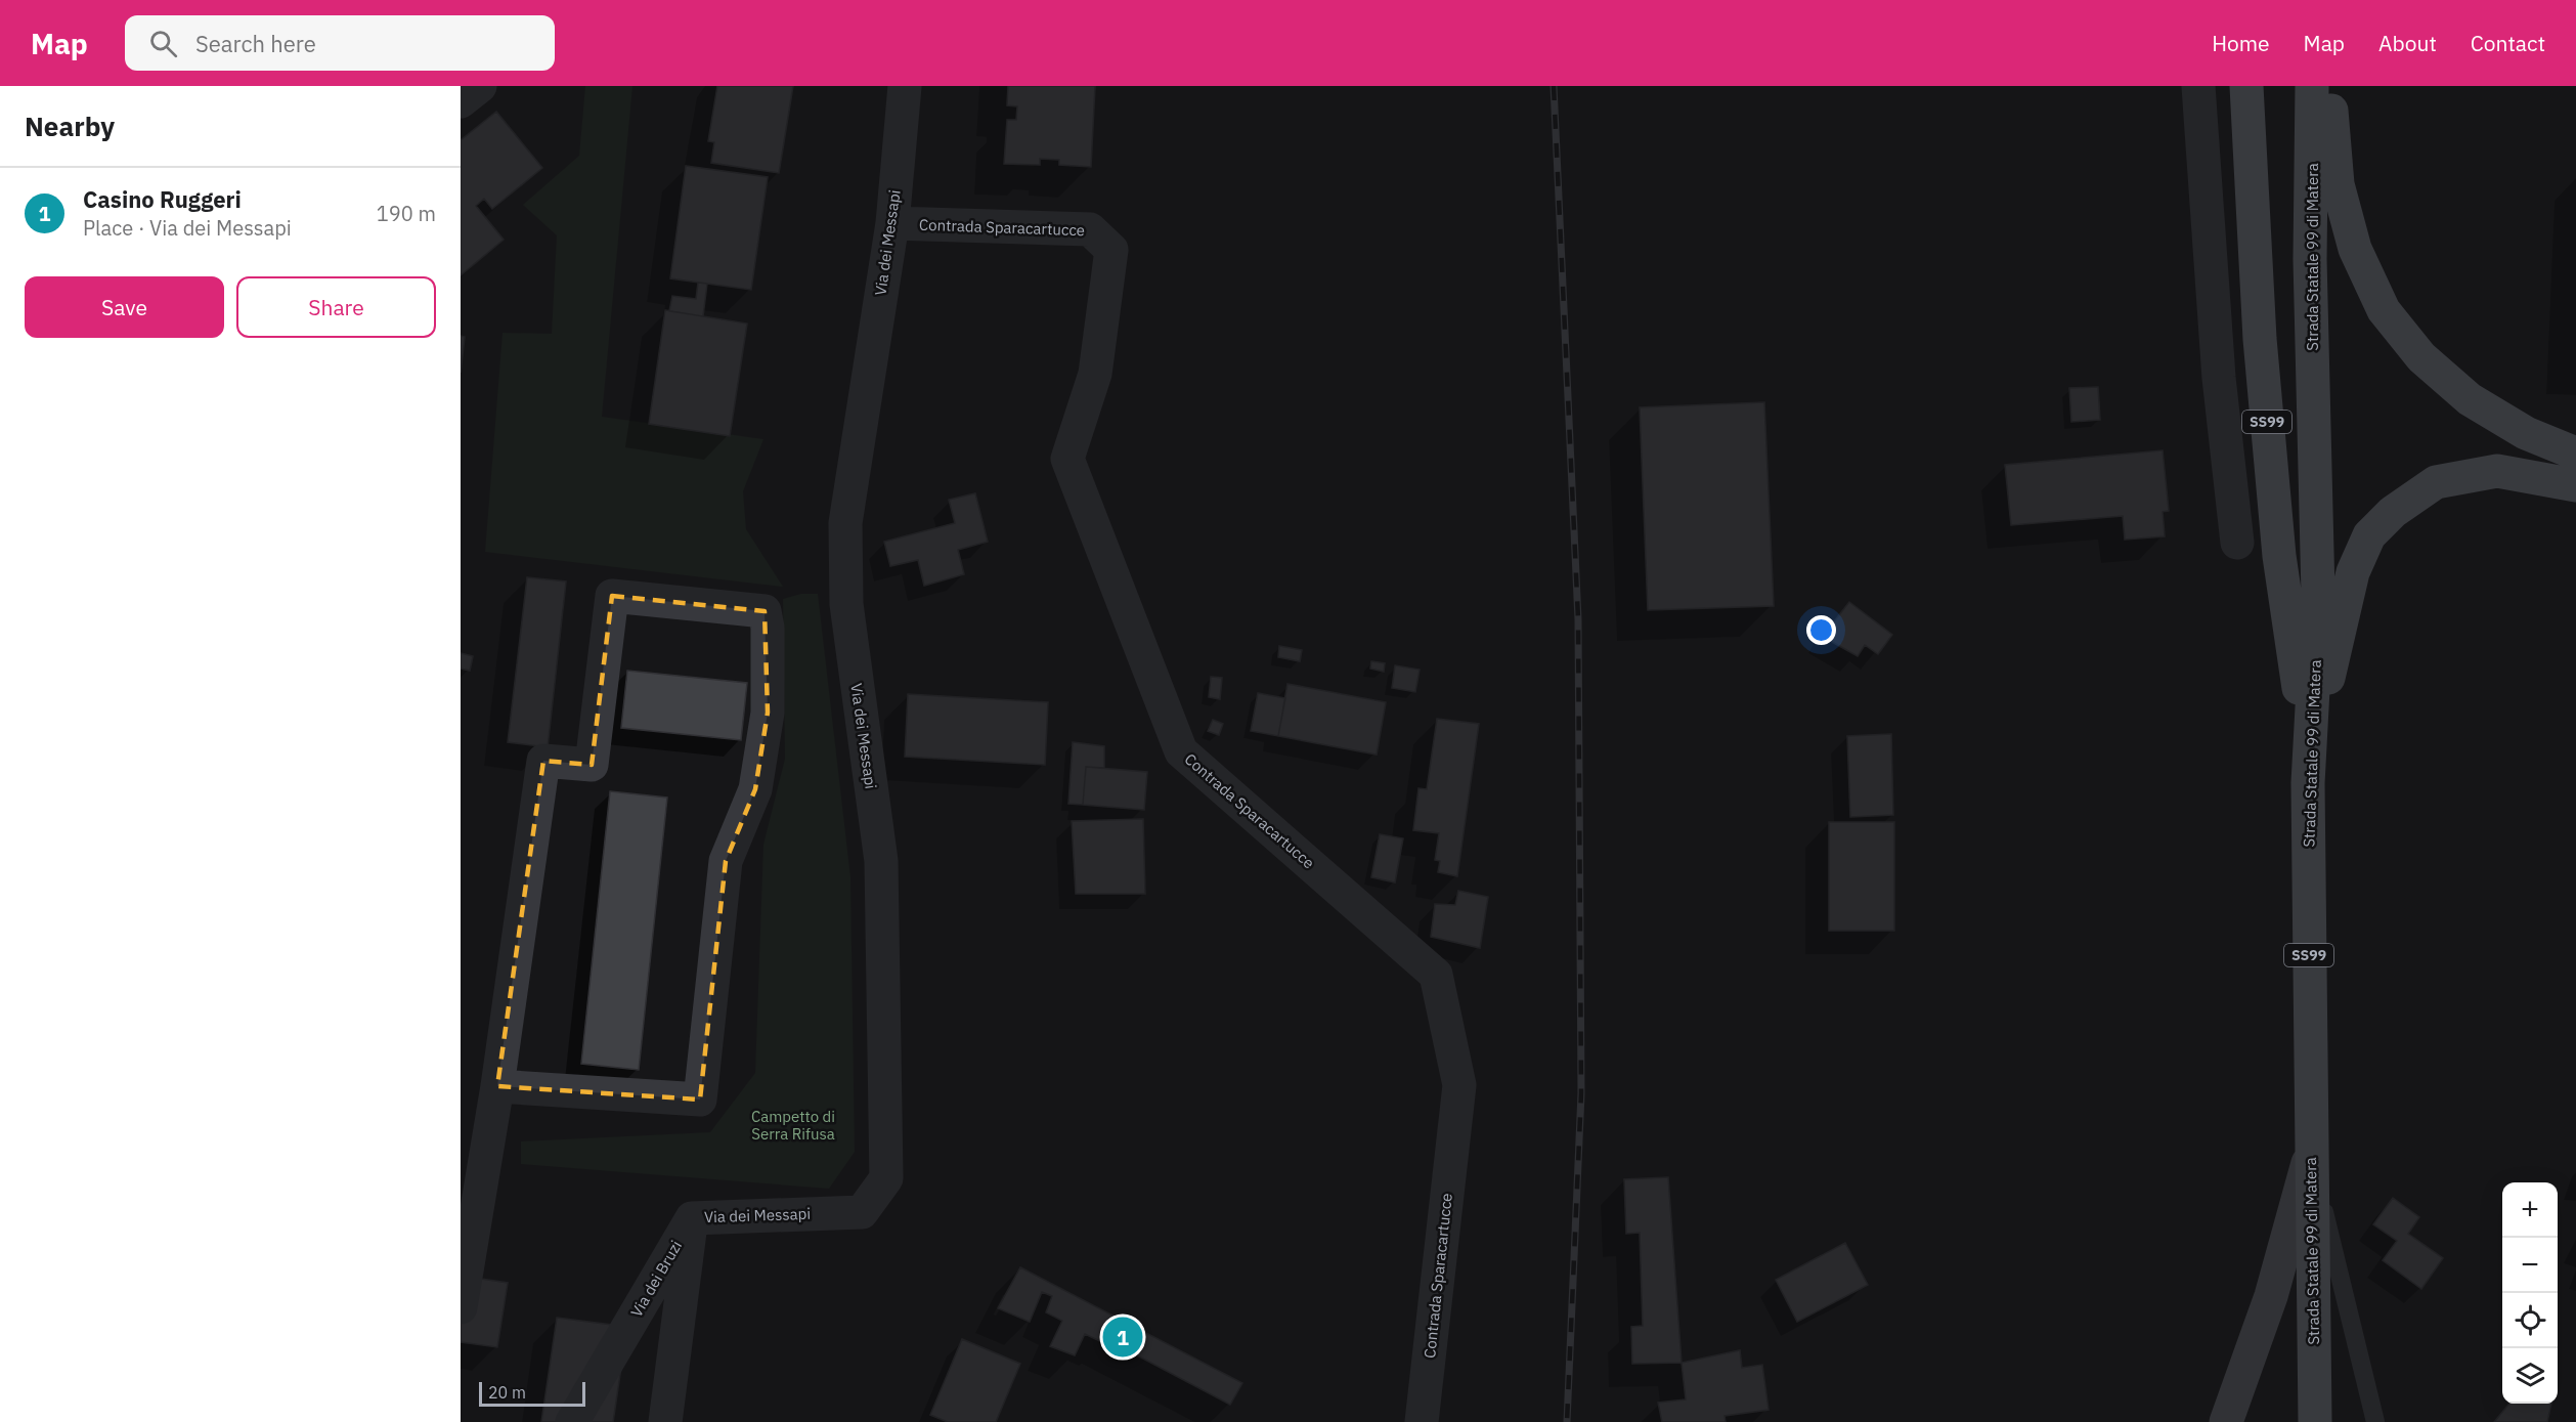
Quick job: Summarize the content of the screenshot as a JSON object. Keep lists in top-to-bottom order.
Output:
{
  "streets": {
    "highway": ["Strada Statale 99 di Matera", "SS99"],
    "street": ["Contrada Sparacartucce", "Via dei Messapi", "Via dei Bruzi"]
  },
  "crossings": [
    ["Contrada Sparacartucce", "Via dei Messapi"],
    ["Via dei Messapi", "Via dei Bruzi"],
    ["Strada Statale 99 di Matera", "SS99"]
  ],
  "parks": ["Campetto di Serra Rifusa"],
  "scale_bar": "20 m",
  "page": {
    "header": "Map",
    "search": "Search here",
    "nav": [
      "Home",
      "Map",
      "About",
      "Contact"
    ],
    "heading": "Nearby",
    "list": [
      {
        "mark": "1",
        "name": "Casino Ruggeri",
        "note": "Place · Via dei Messapi",
        "value": "190 m"
      }
    ],
    "buttons": ["Save", "Share"],
    "map_buttons": ["+", "−"],
    "pins": "1",
    "scale": "20 m"
  }
}
